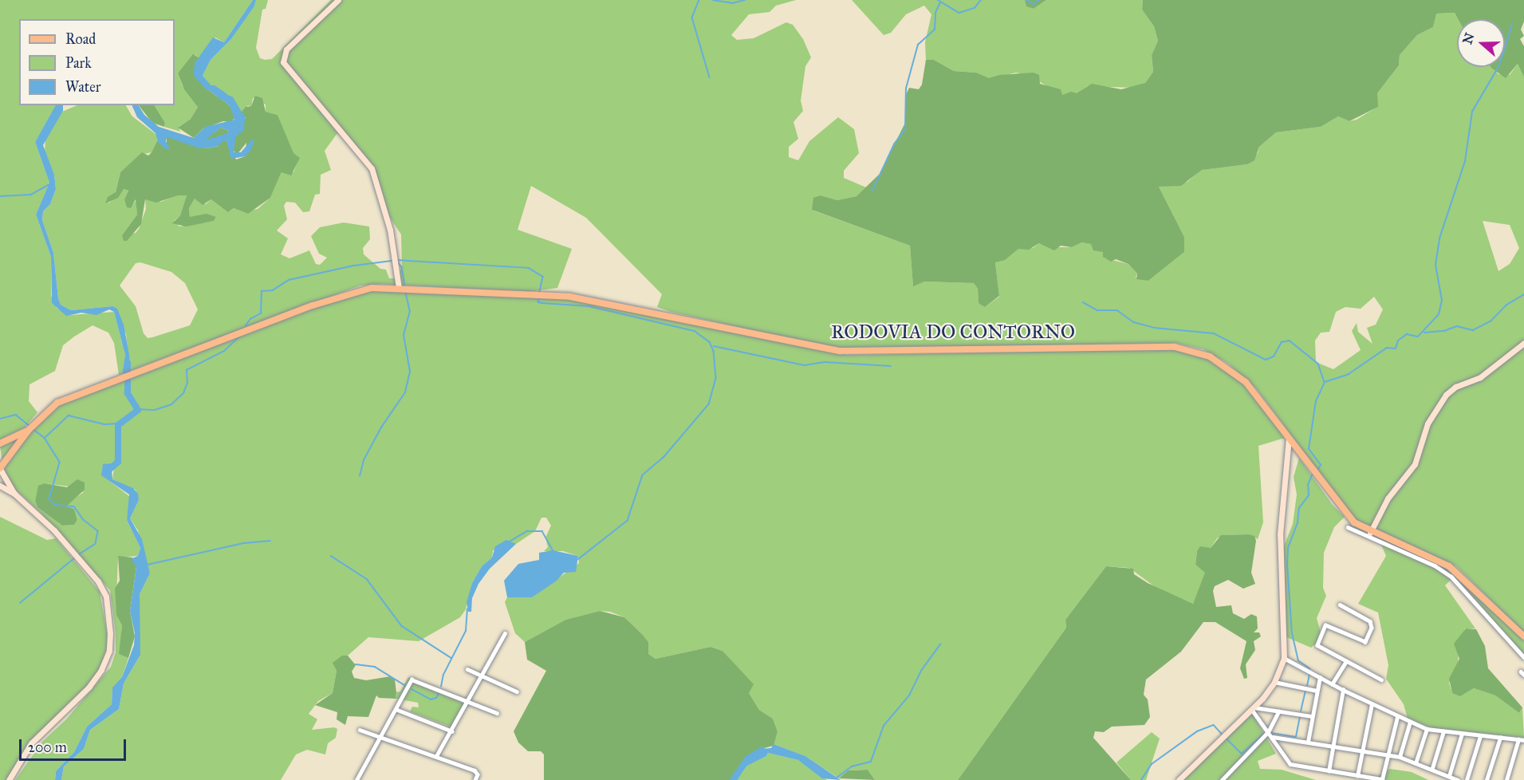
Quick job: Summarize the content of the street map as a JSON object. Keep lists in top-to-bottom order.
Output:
{
  "streets": {
    "main road": ["RODOVIA DO CONTORNO"]
  },
  "legend": ["Road", "Park", "Water"],
  "scale_bar": "200 m",
  "north": "left"
}
